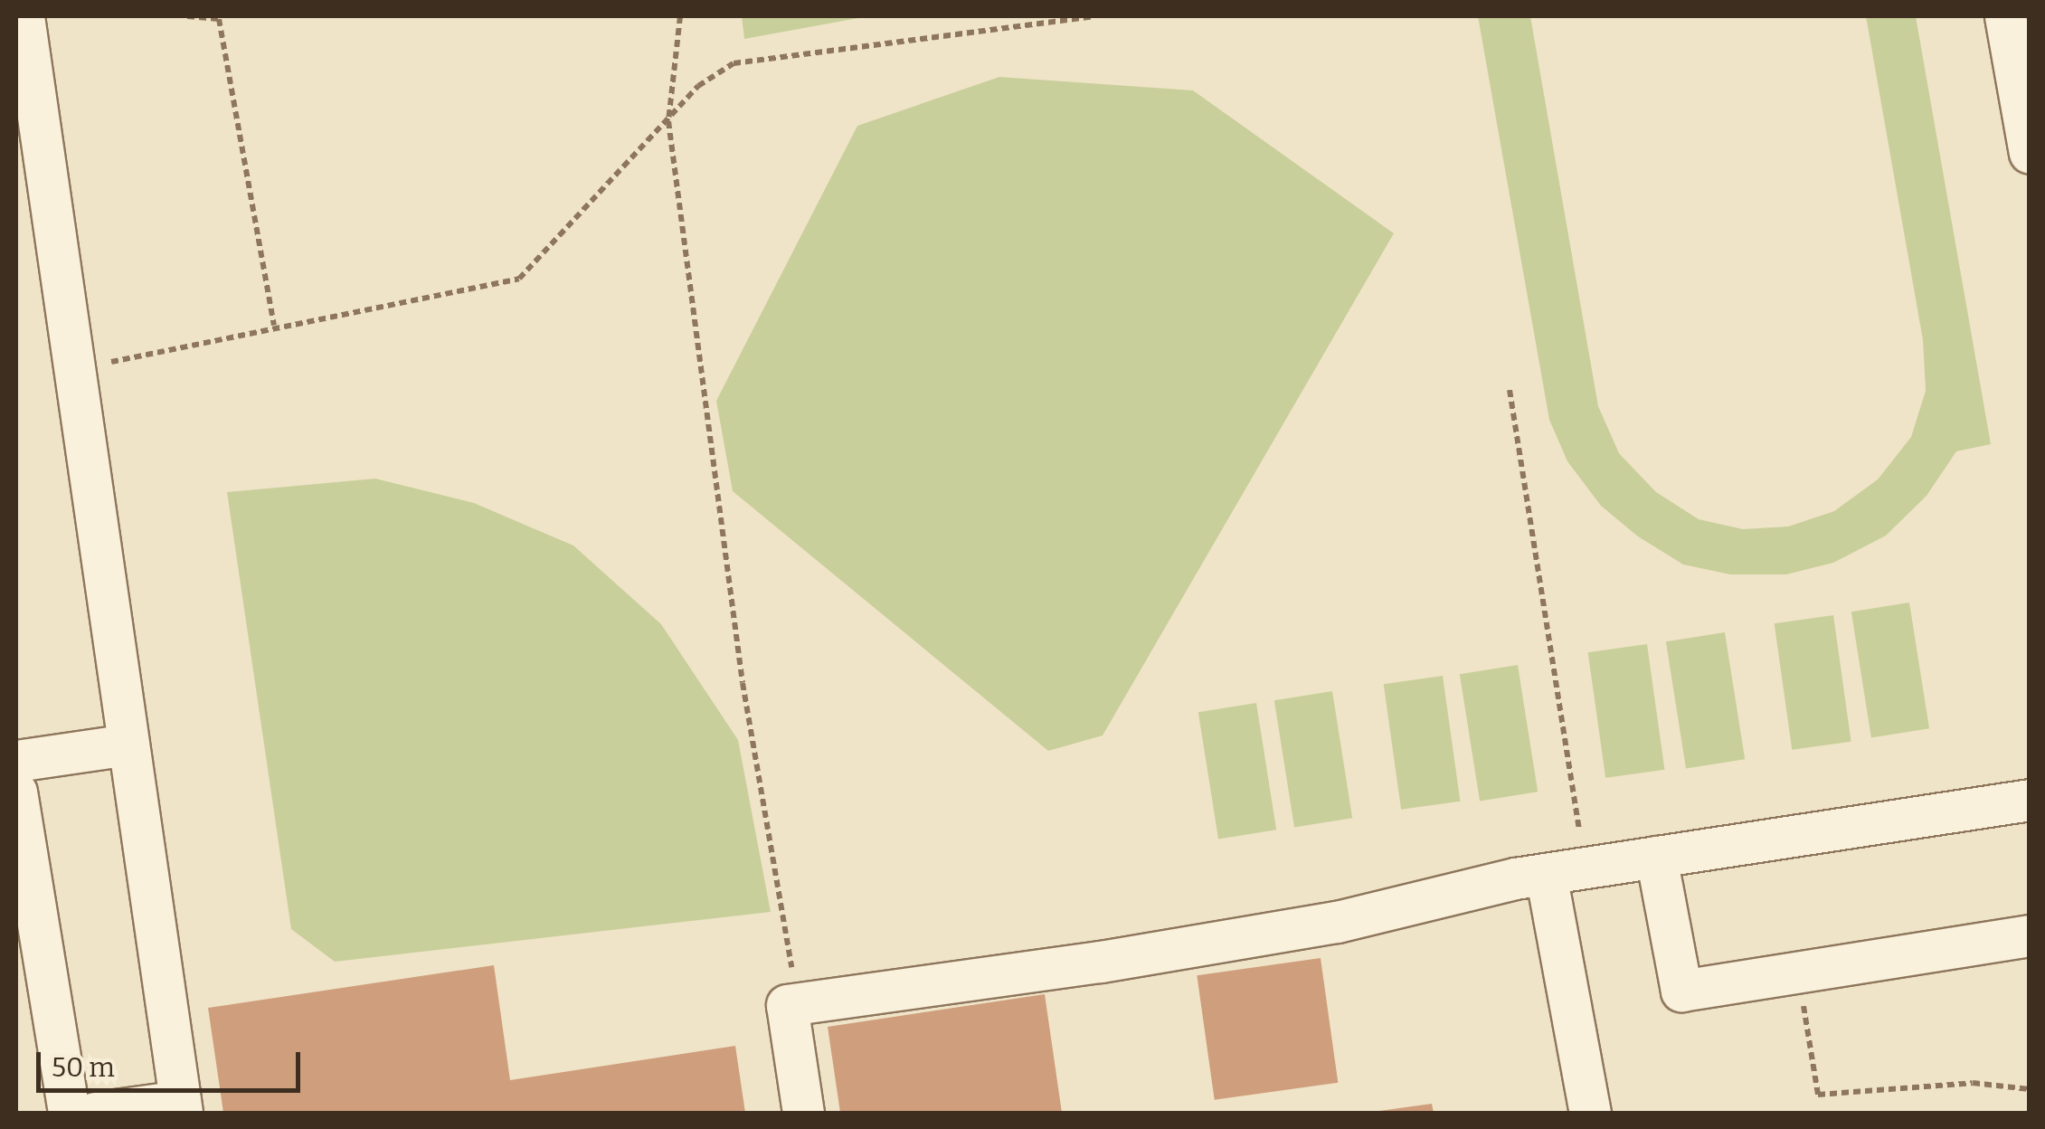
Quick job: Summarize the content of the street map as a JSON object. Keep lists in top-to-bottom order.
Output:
{
  "scale_bar": "50 m"
}
